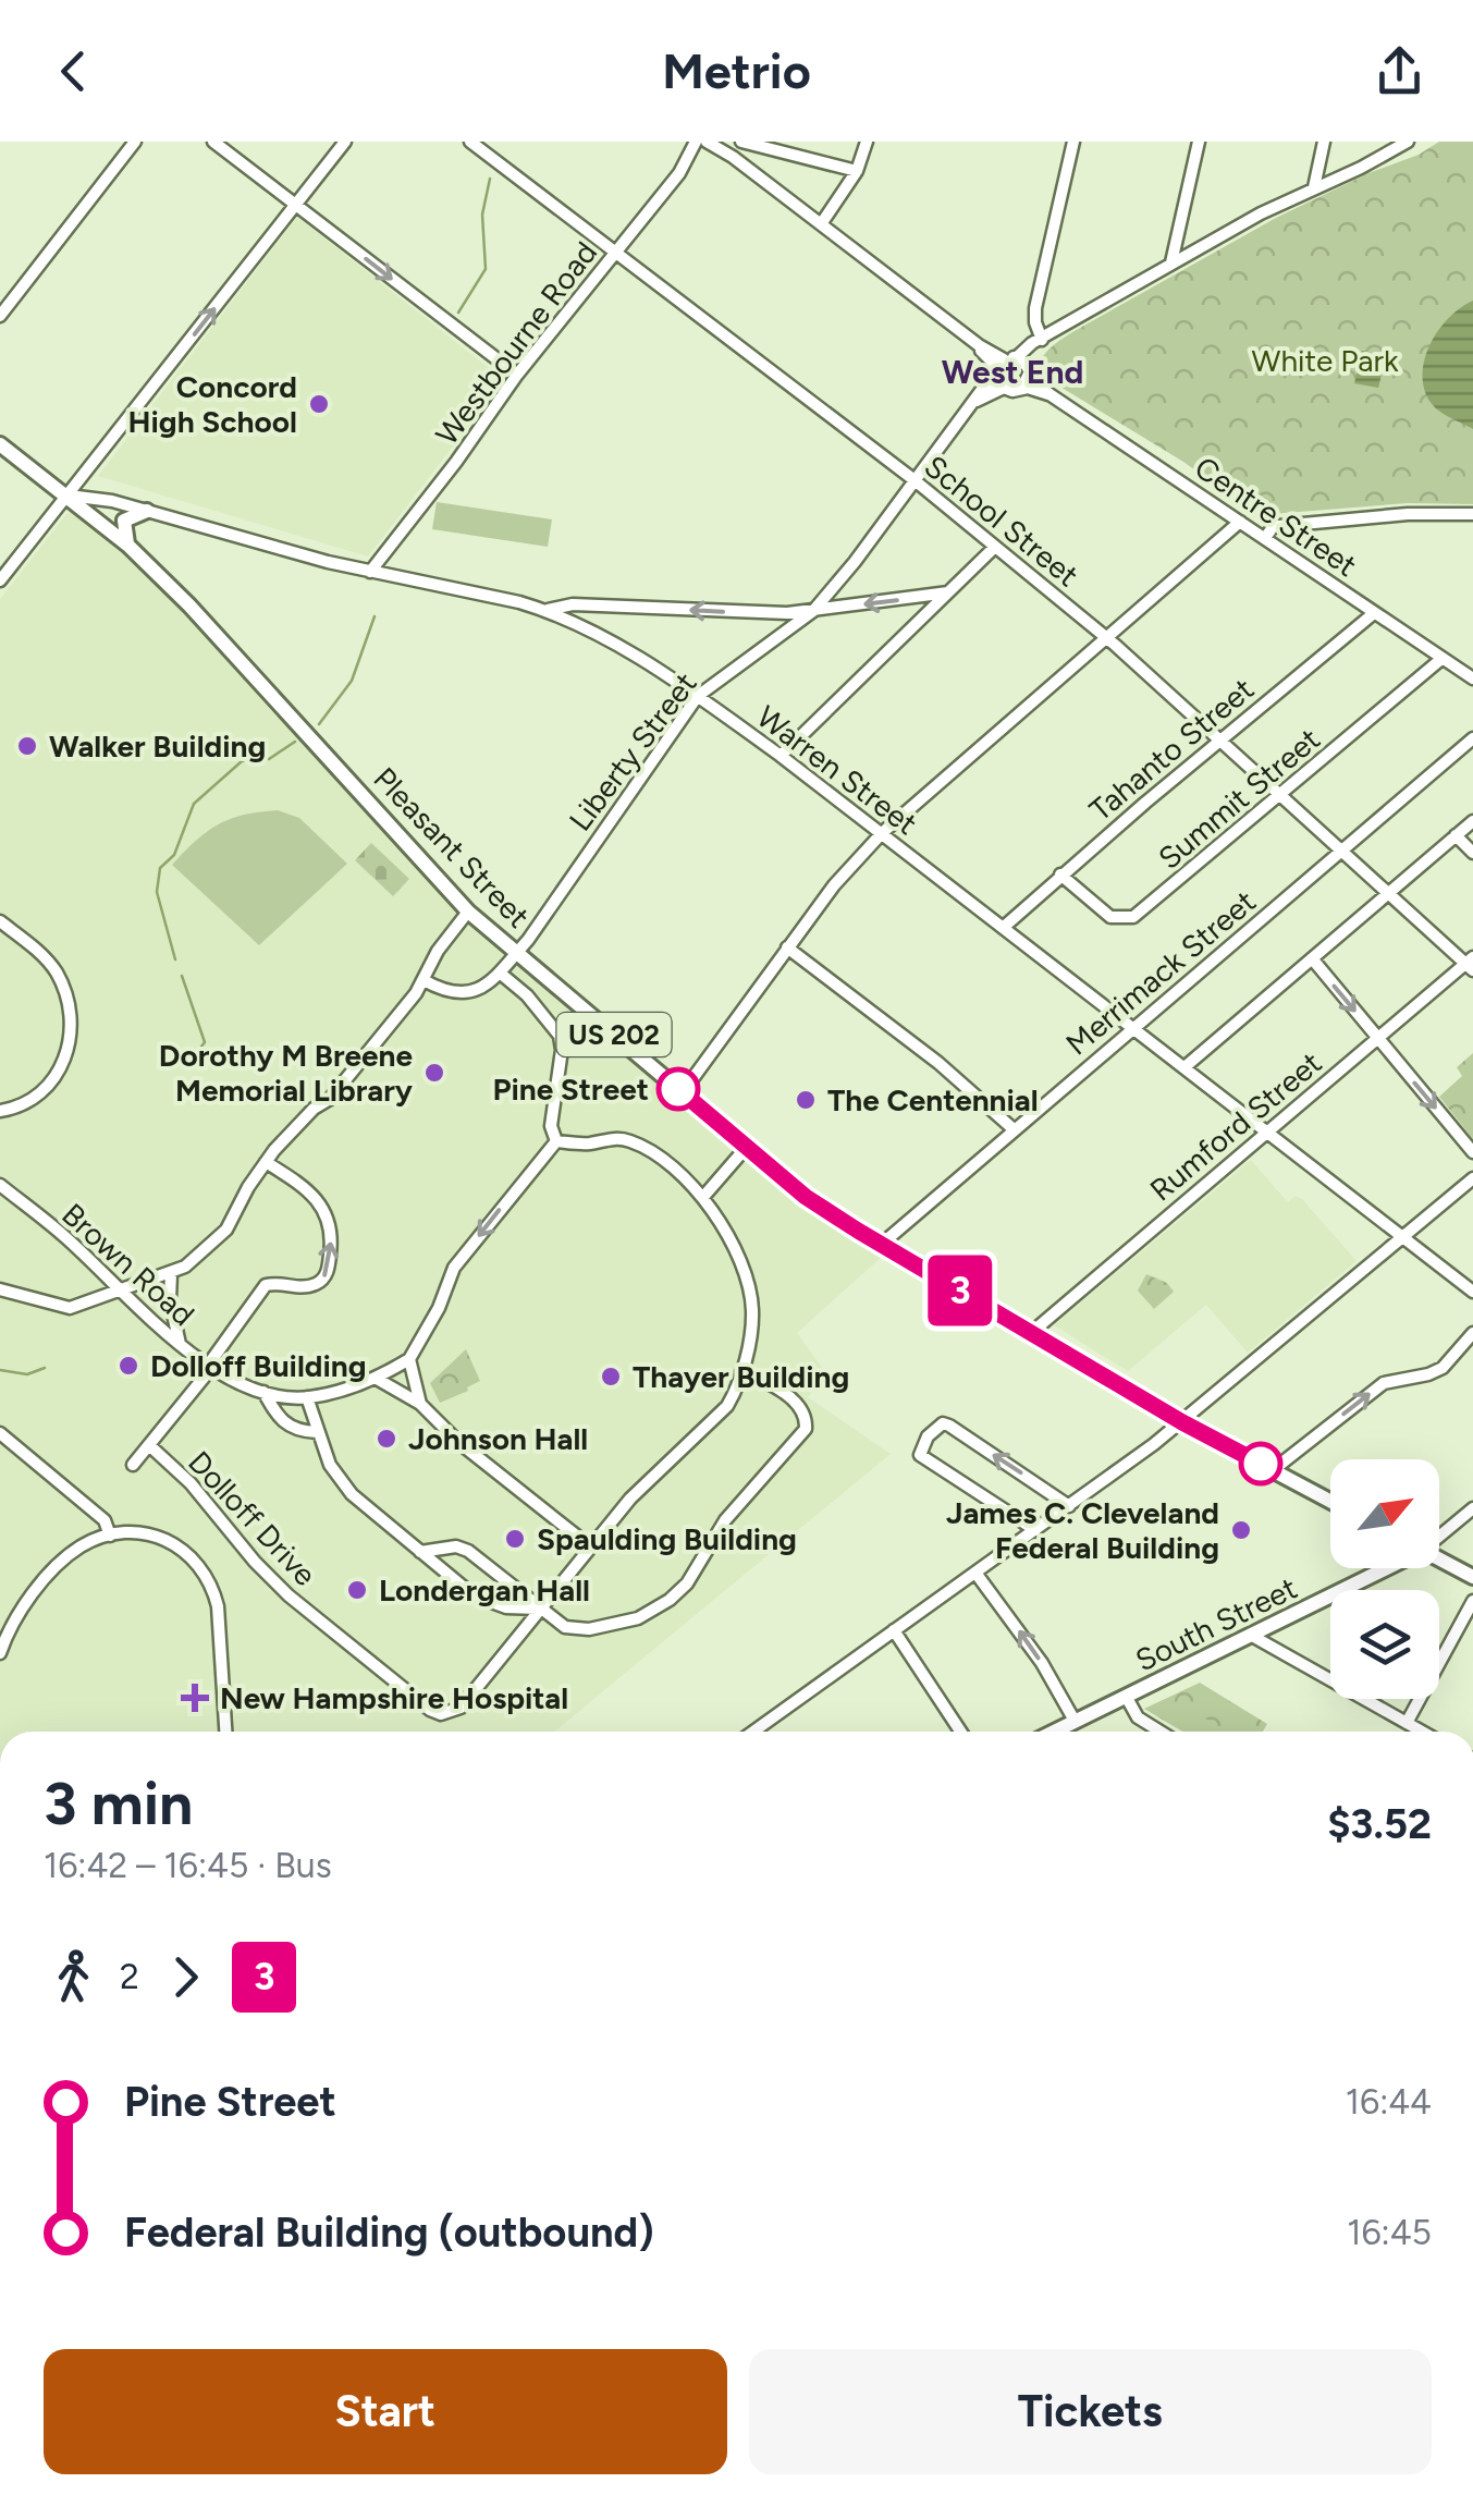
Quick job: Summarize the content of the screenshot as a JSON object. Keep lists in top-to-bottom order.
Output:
{
  "streets": {
    "main road": ["Pleasant Street", "US 202", "South Street"],
    "street": [
      "Westbourne Road",
      "Centre Street",
      "School Street",
      "Tahanto Street",
      "Liberty Street",
      "Warren Street",
      "Summit Street",
      "Merrimack Street",
      "Rumford Street",
      "Brown Road",
      "Dolloff Drive"
    ]
  },
  "crossings": [
    ["Westbourne Road", "School Street"],
    ["Westbourne Road", "Warren Street"],
    ["Centre Street", "Tahanto Street"],
    ["Centre Street", "Liberty Street"],
    ["Centre Street", "Summit Street"],
    ["School Street", "Tahanto Street"],
    ["School Street", "Liberty Street"],
    ["School Street", "Summit Street"],
    ["School Street", "Merrimack Street"],
    ["School Street", "Rumford Street"],
    ["Tahanto Street", "Warren Street"],
    ["Tahanto Street", "Summit Street"],
    ["Liberty Street", "Warren Street"],
    ["Liberty Street", "Pleasant Street"],
    ["Warren Street", "Pleasant Street"],
    ["Warren Street", "Merrimack Street"],
    ["Warren Street", "Rumford Street"],
    ["Pleasant Street", "Merrimack Street"],
    ["Pleasant Street", "Rumford Street"],
    ["Brown Road", "Dolloff Drive"]
  ],
  "districts": ["West End"],
  "parks": ["White Park"],
  "places": {
    "other": [
      "Concord High School",
      "Walker Building",
      "Dorothy M Breene Memorial Library",
      "Pine Street",
      "The Centennial",
      "Dolloff Building",
      "Thayer Building",
      "Johnson Hall",
      "James C. Cleveland Federal Building",
      "Spaulding Building",
      "Londergan Hall"
    ],
    "health": ["New Hampshire Hospital"]
  },
  "lines": ["bus line 3"],
  "north": "top right",
  "page": {
    "header": "Metrio",
    "on_map": "3",
    "heading": ["3 min", "16:42 – 16:45 · Bus", "$3.52"],
    "legs": ["2", "3"],
    "list": [
      {
        "name": "Pine Street",
        "value": "16:44"
      },
      {
        "name": "Federal Building (outbound)",
        "value": "16:45"
      }
    ],
    "buttons": ["Start", "Tickets"]
  }
}
